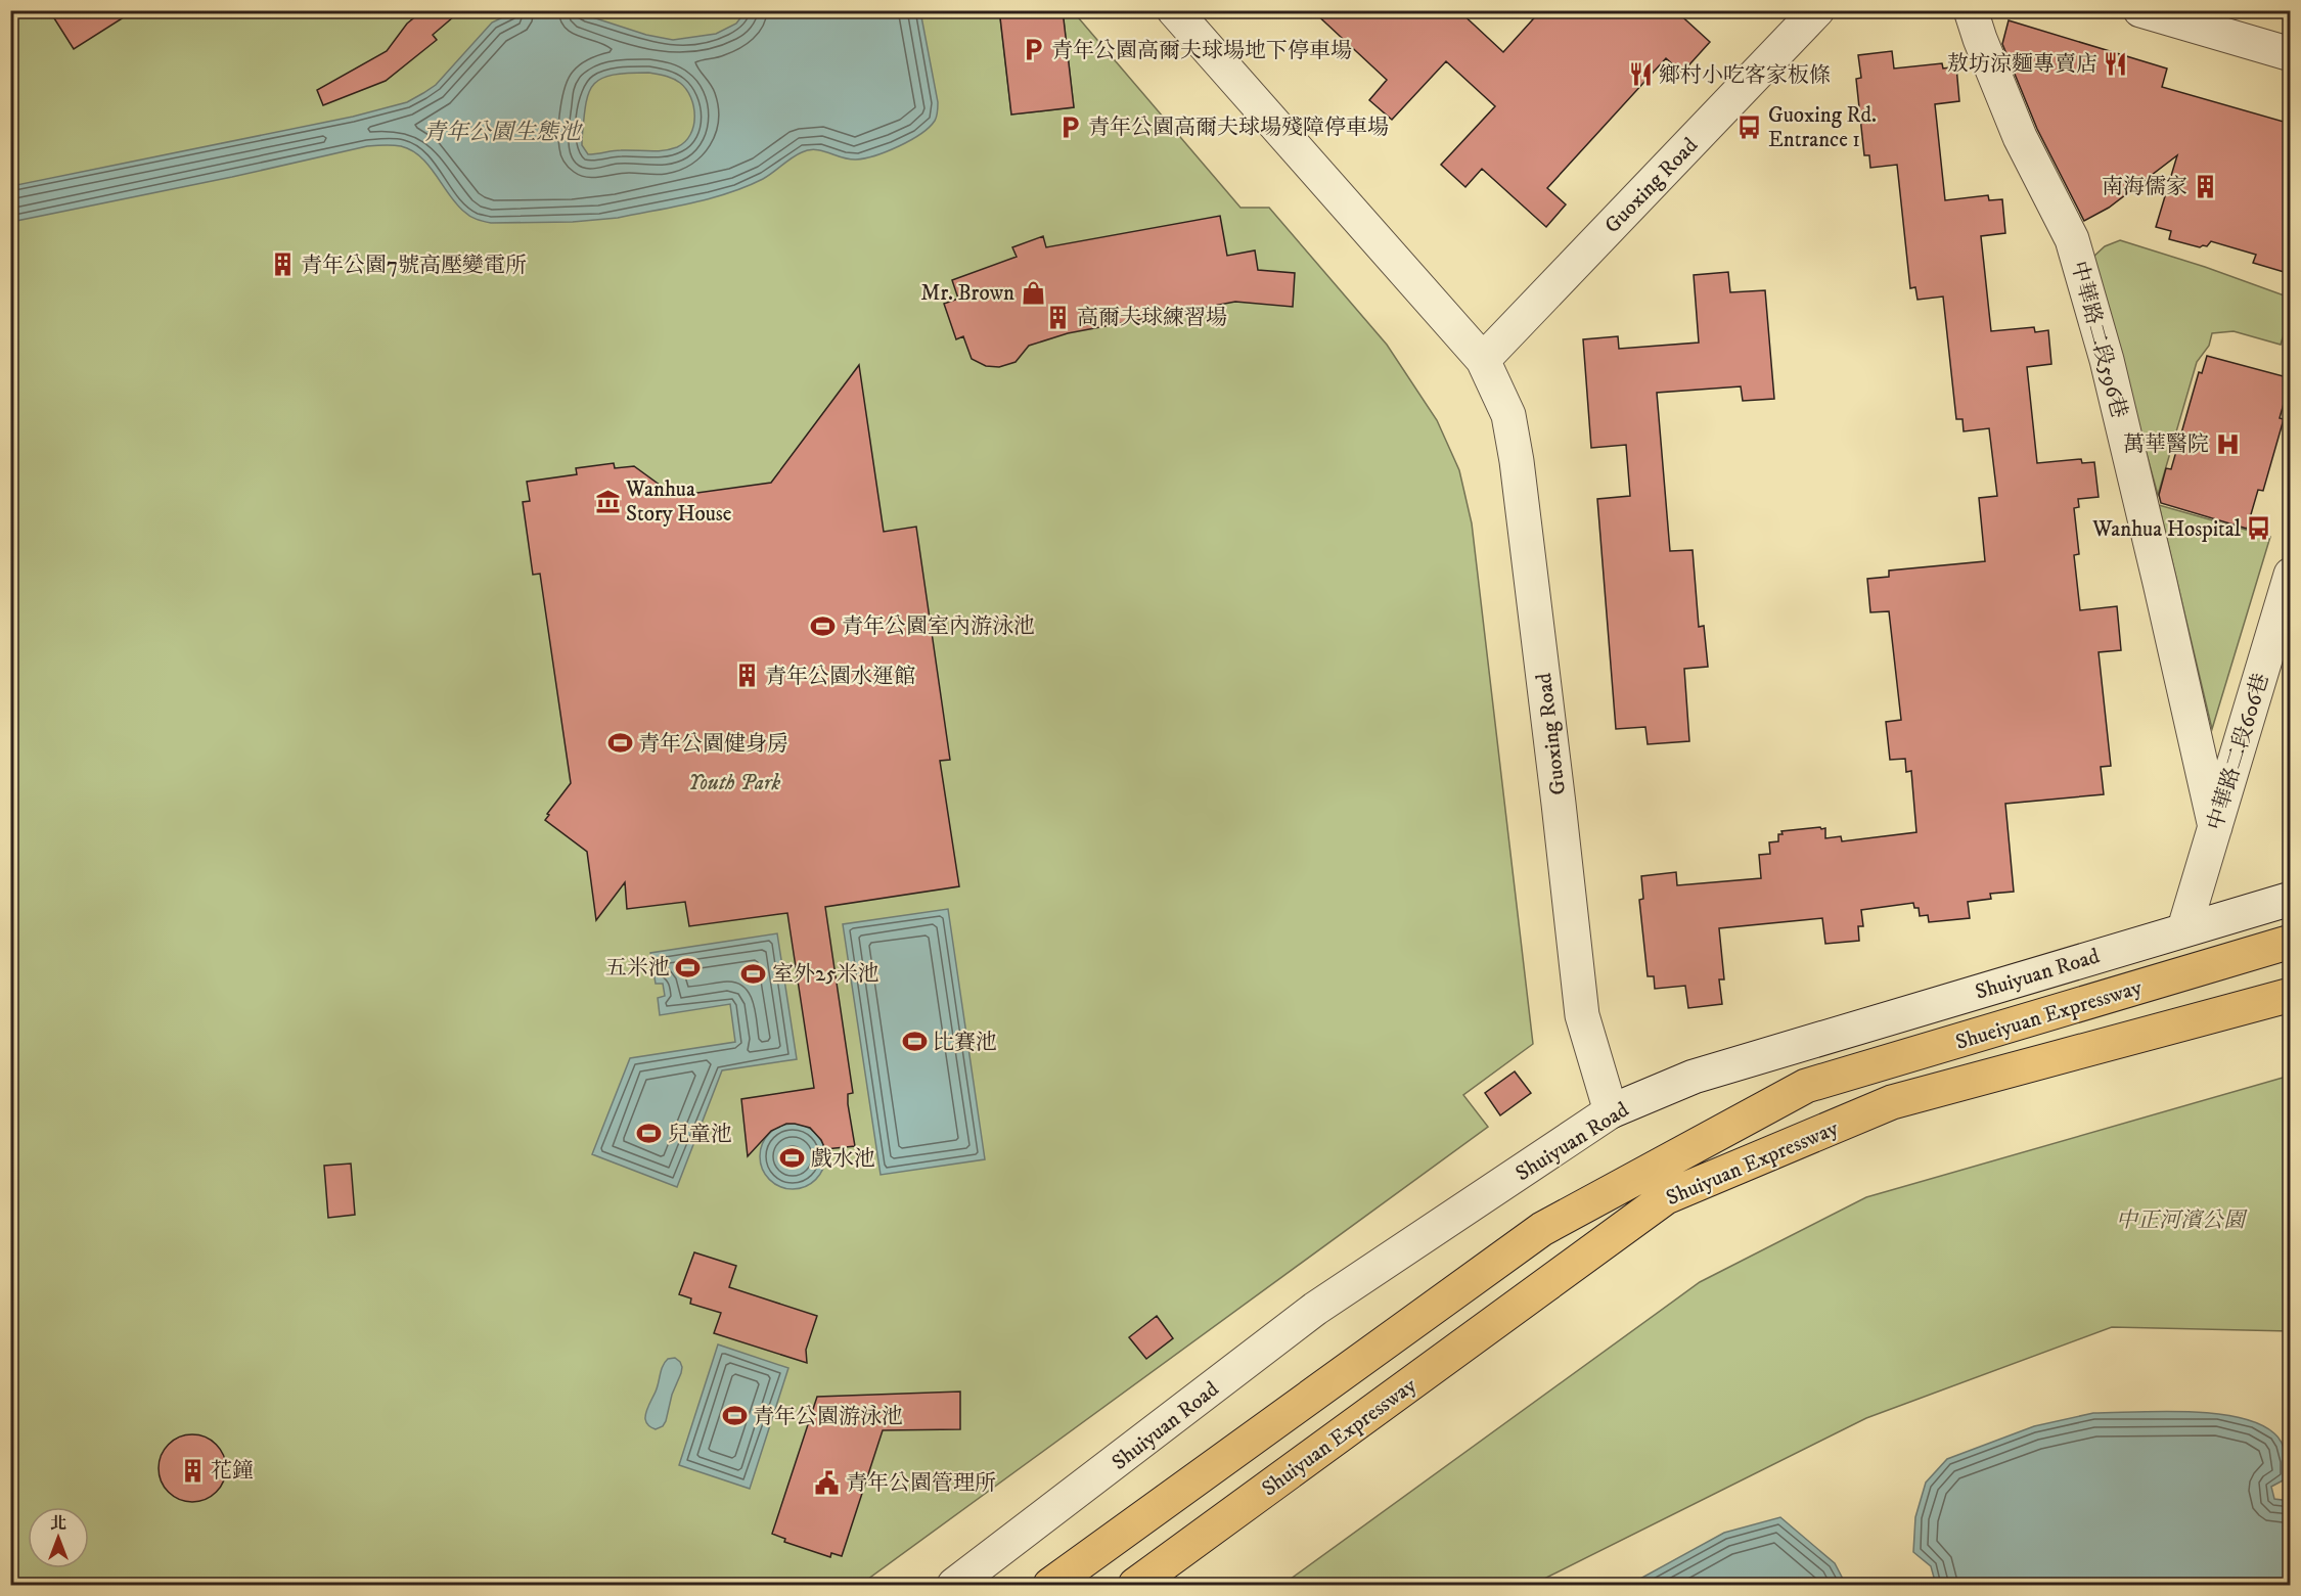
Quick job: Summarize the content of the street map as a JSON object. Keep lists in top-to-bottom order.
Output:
{
  "streets": {
    "highway": ["Shuiyuan Expressway"],
    "street": [
      "Guoxing Road",
      "中華路二段596巷",
      "中華路二段606巷",
      "Shuiyuan Road"
    ]
  },
  "crossings": [
    ["Guoxing Road", "Shuiyuan Road"],
    ["中華路二段596巷", "中華路二段606巷"],
    ["中華路二段606巷", "Shuiyuan Road"]
  ],
  "water": ["青年公園生態池"],
  "parks": ["Youth Park", "中正河濱公園"],
  "places": {
    "parking": ["青年公園高爾夫球場地下停車場", "青年公園高爾夫球場殘障停車場"],
    "restaurant": ["敖坊涼麵專賣店", "鄉村小吃客家板條"],
    "bus stop": ["Guoxing Rd. Entrance 1", "Wanhua Hospital"],
    "building": [
      "南海儒家",
      "青年公園7號高壓變電所",
      "高爾夫球練習場",
      "青年公園水運館",
      "花鐘"
    ],
    "shop": ["Mr. Brown"],
    "hospital": ["萬華醫院"],
    "museum": ["Wanhua Story House"],
    "sports": [
      "青年公園室內游泳池",
      "青年公園健身房",
      "五米池",
      "室外25米池",
      "比賽池",
      "兒童池",
      "戲水池",
      "青年公園游泳池"
    ],
    "public building": ["青年公園管理所"]
  },
  "north": "top"
}
